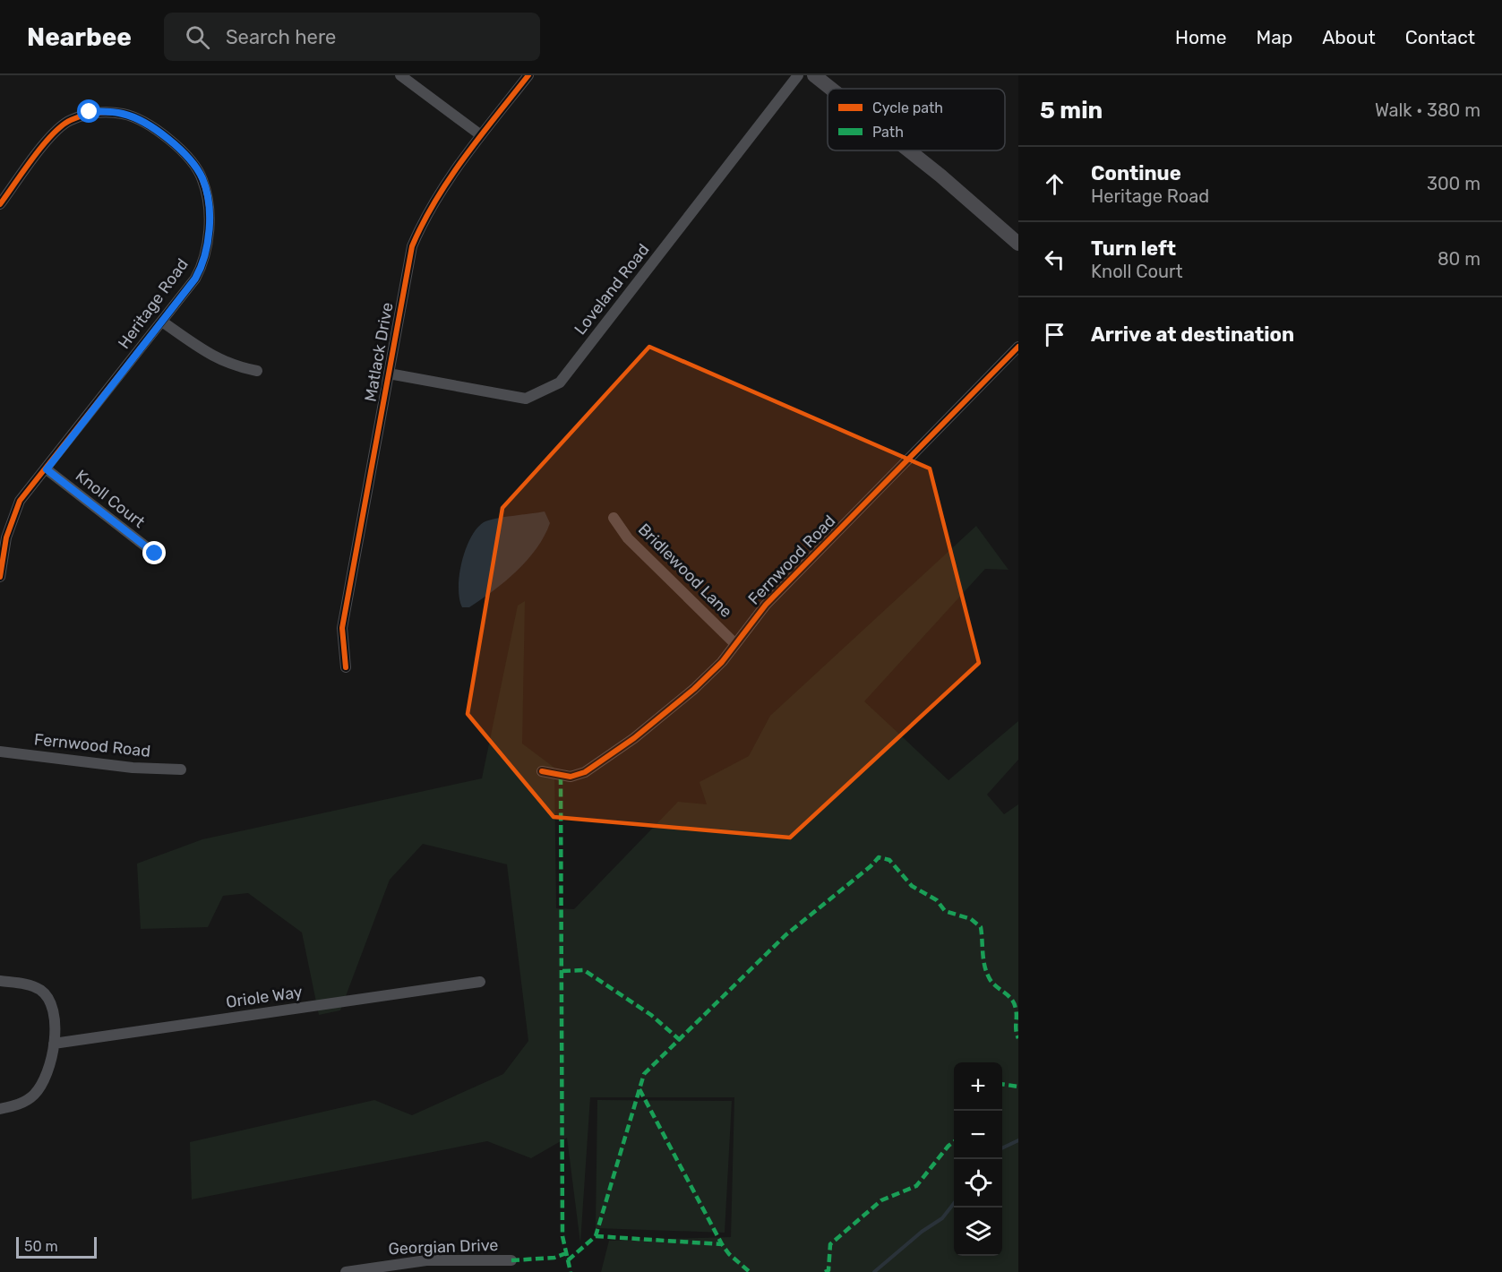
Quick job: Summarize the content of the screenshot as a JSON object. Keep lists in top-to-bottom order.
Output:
{
  "streets": {
    "street": [
      "Loveland Road",
      "Heritage Road",
      "Matlack Drive",
      "Knoll Court",
      "Fernwood Road",
      "Bridlewood Lane",
      "Oriole Way",
      "Georgian Drive"
    ]
  },
  "crossings": [
    ["Loveland Road", "Matlack Drive"],
    ["Heritage Road", "Knoll Court"],
    ["Fernwood Road", "Bridlewood Lane"]
  ],
  "legend": ["Cycle path", "Path"],
  "scale_bar": "50 m",
  "page": {
    "header": "Nearbee",
    "search": "Search here",
    "nav": [
      "Home",
      "Map",
      "About",
      "Contact"
    ],
    "heading": ["5 min", "Walk · 380 m"],
    "list": [
      ["Continue", "Heritage Road", "300 m"],
      ["Turn left", "Knoll Court", "80 m"],
      "Arrive at destination"
    ],
    "map_buttons": ["+", "−"],
    "scale": "50 m"
  }
}
